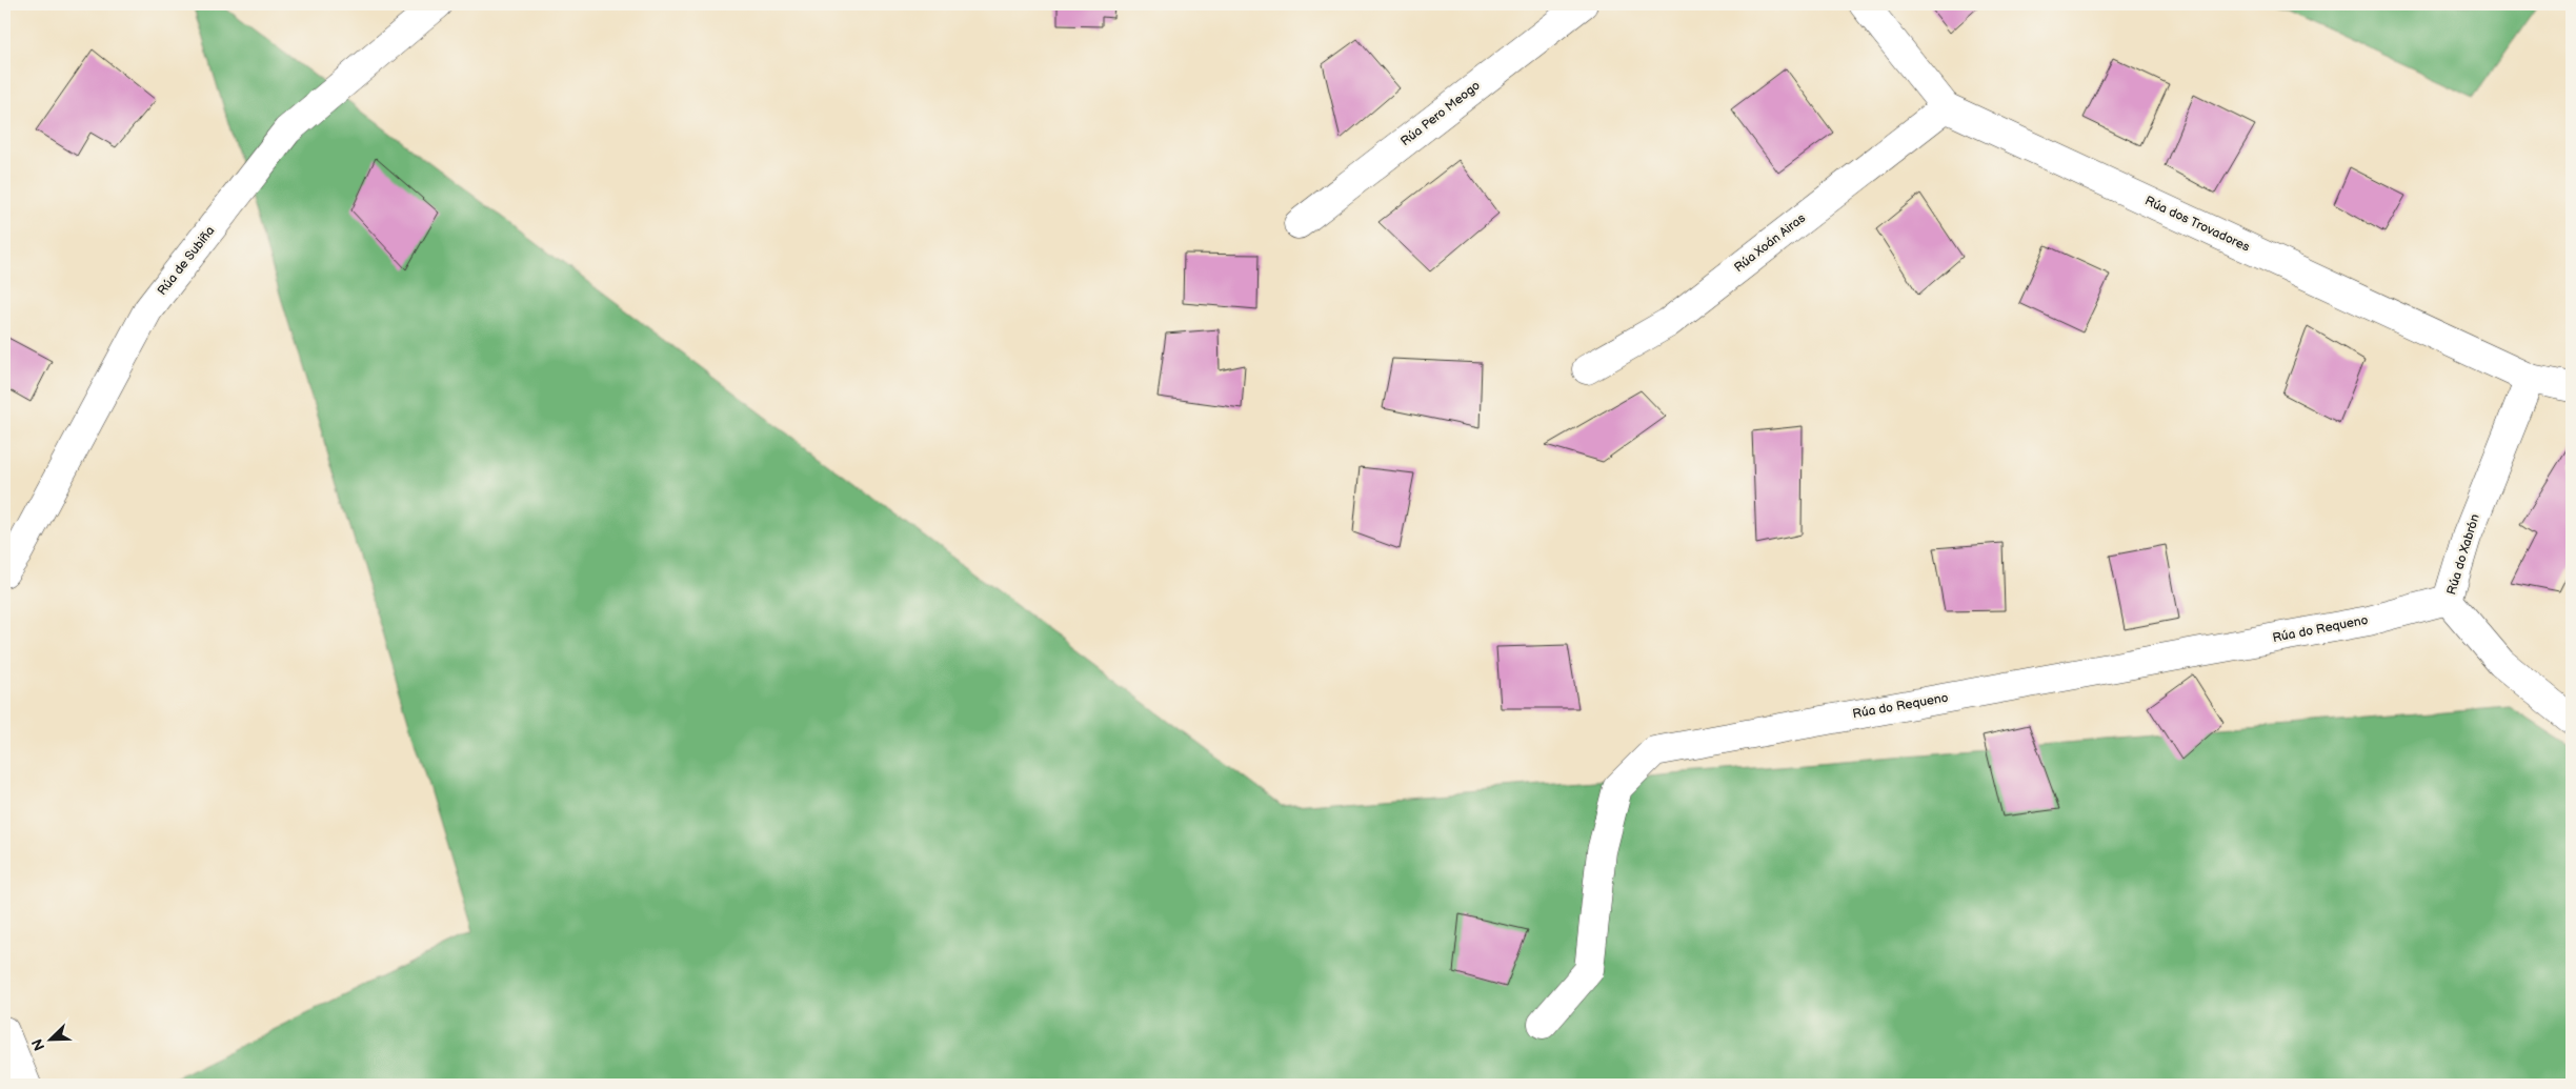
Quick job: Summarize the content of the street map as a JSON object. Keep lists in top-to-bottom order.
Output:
{
  "streets": {
    "street": [
      "Rúa Pero Meogo",
      "Rúa dos Trovadores",
      "Rúa Xoán Airas",
      "Rúa de Subiña",
      "Rúa do Xabrón",
      "Rúa do Requeno"
    ]
  },
  "crossings": [
    ["Rúa dos Trovadores", "Rúa Xoán Airas"],
    ["Rúa dos Trovadores", "Rúa do Xabrón"],
    ["Rúa do Xabrón", "Rúa do Requeno"]
  ],
  "north": "bottom left"
}
